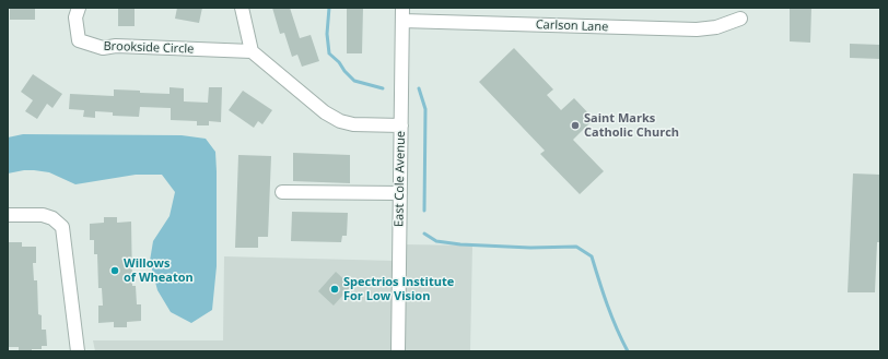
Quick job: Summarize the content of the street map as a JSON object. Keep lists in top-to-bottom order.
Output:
{
  "streets": {
    "street": ["Carlson Lane", "Brookside Circle", "East Cole Avenue"]
  },
  "crossings": [
    ["Carlson Lane", "East Cole Avenue"]
  ],
  "places": ["Saint Marks Catholic Church", "Willows of Wheaton", "Spectrios Institute For Low Vision"]
}
